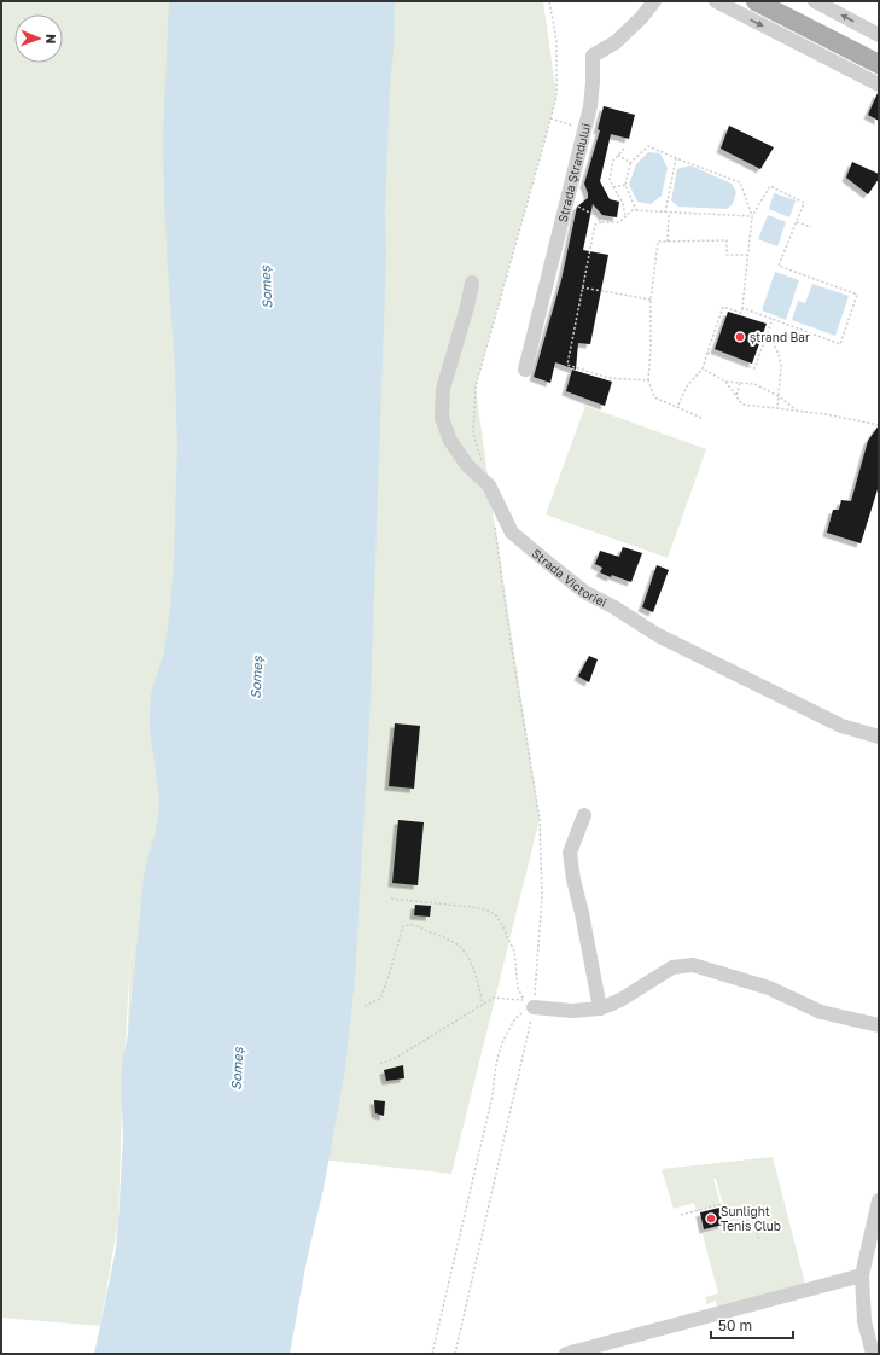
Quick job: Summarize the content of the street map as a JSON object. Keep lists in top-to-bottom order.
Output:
{
  "streets": {
    "street": ["Strada Ștrandului", "Strada Victoriei"]
  },
  "water": ["Someș"],
  "places": ["ștrand Bar", "Sunlight Tenis Club"],
  "scale_bar": "50 m",
  "north": "right"
}
